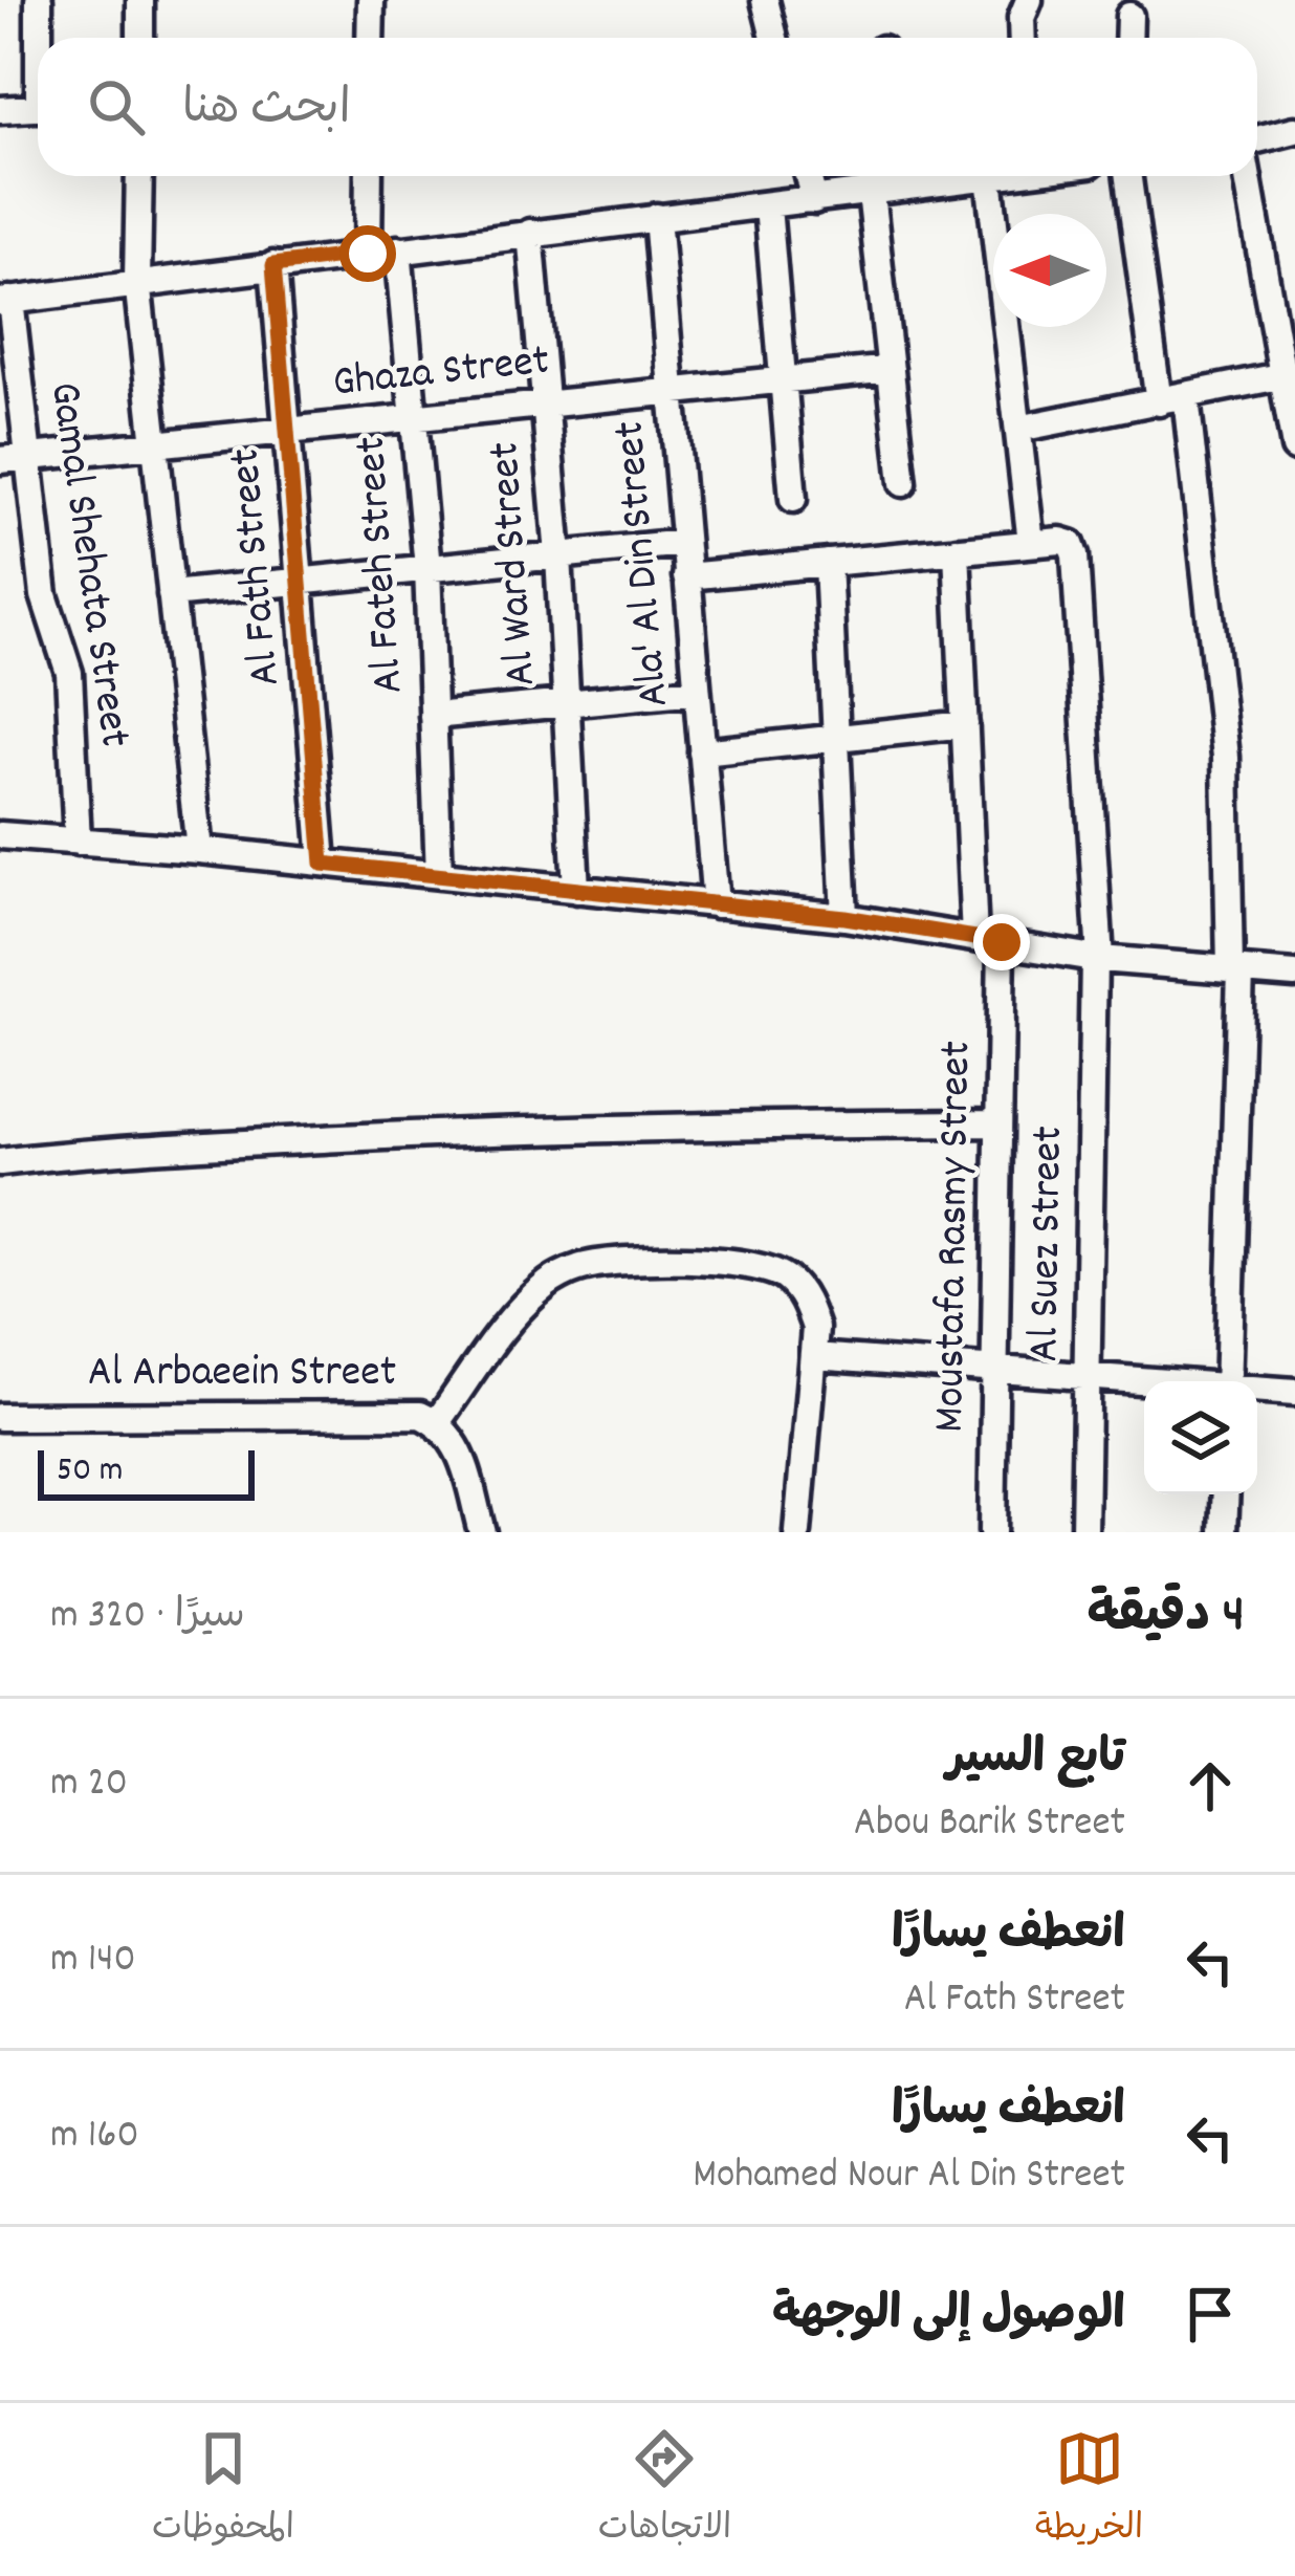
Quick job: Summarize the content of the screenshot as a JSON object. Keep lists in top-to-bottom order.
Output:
{
  "streets": {
    "street": [
      "Ghaza Street",
      "Al Ward Street",
      "Ala' Al Din Street",
      "Gamal Shehata Street",
      "Al Fateh Street",
      "Al Fath Street",
      "Moustafa Rasmy Street",
      "Al Suez Street",
      "Al Arbaeein Street"
    ]
  },
  "crossings": [
    ["Ghaza Street", "Al Ward Street"],
    ["Ghaza Street", "Ala' Al Din Street"],
    ["Ghaza Street", "Gamal Shehata Street"],
    ["Ghaza Street", "Al Fateh Street"],
    ["Ghaza Street", "Al Fath Street"]
  ],
  "scale_bar": "50 m",
  "north": "left",
  "page": {
    "search": "ابحث هنا",
    "scale": "50 m",
    "heading": ["4 دقيقة", "سيرًا · 320 m"],
    "list": [
      ["تابع السير", "Abou Barik Street", "20 m"],
      ["انعطف يسارًا", "Al Fath Street", "140 m"],
      ["انعطف يسارًا", "Mohamed Nour Al Din Street", "160 m"],
      "الوصول إلى الوجهة"
    ],
    "nav": ["الخريطة", "الاتجاهات", "المحفوظات"]
  }
}
